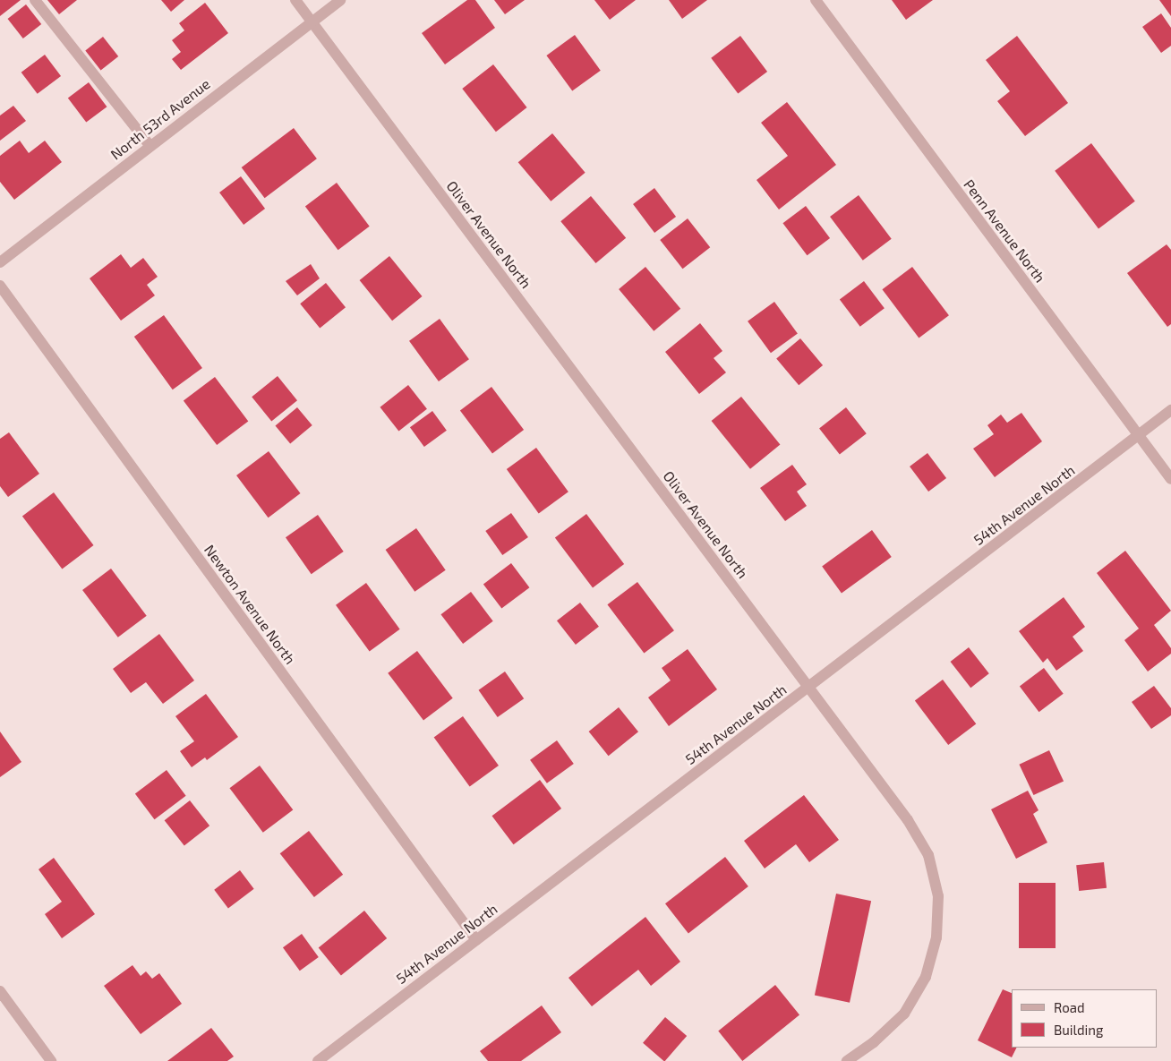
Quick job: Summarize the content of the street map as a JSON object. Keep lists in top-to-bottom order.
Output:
{
  "streets": {
    "street": [
      "North 53rd Avenue",
      "Penn Avenue North",
      "Oliver Avenue North",
      "54th Avenue North",
      "Newton Avenue North"
    ]
  },
  "crossings": [
    ["North 53rd Avenue", "Oliver Avenue North"],
    ["Penn Avenue North", "54th Avenue North"],
    ["Oliver Avenue North", "54th Avenue North"],
    ["54th Avenue North", "Newton Avenue North"]
  ],
  "legend": ["Road", "Building"]
}
